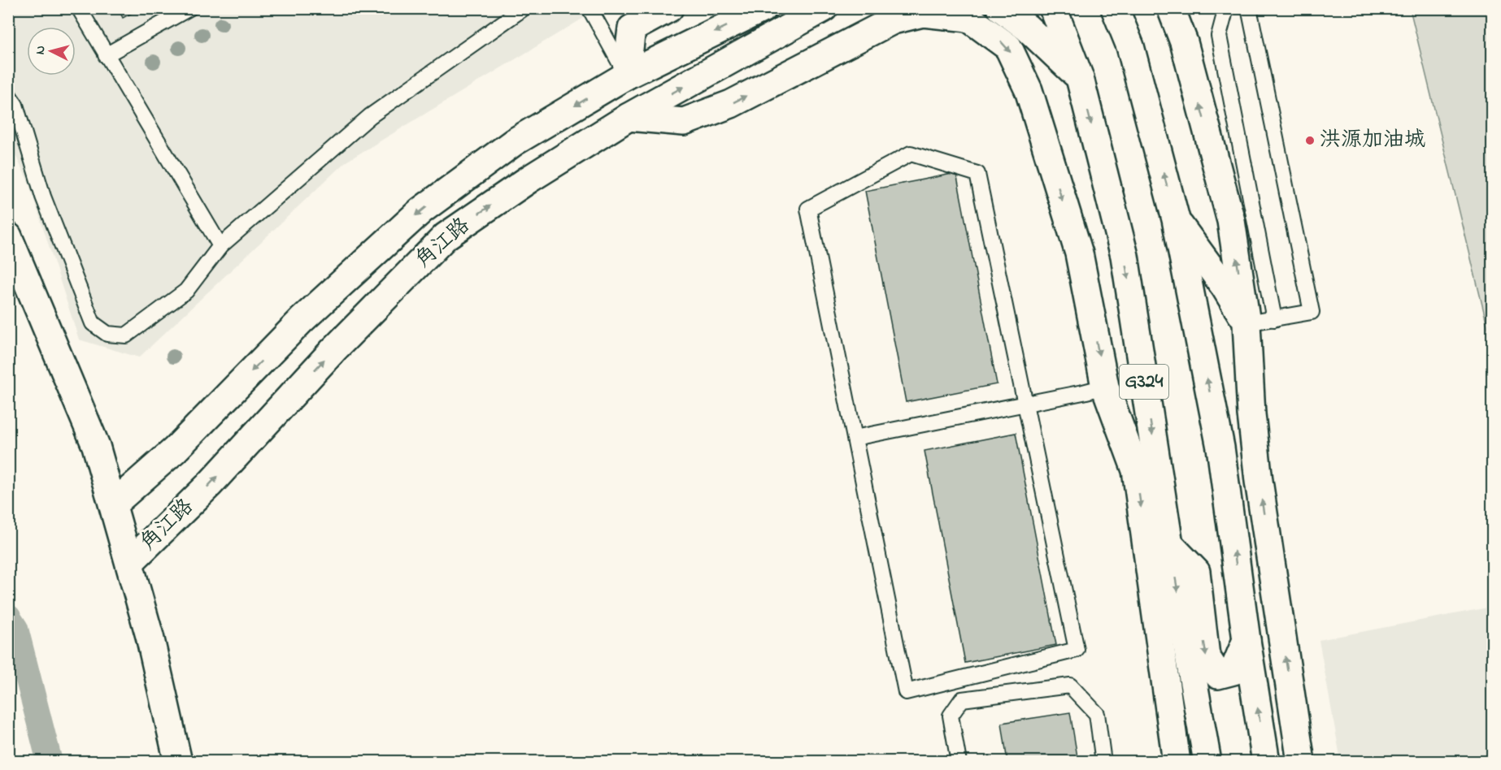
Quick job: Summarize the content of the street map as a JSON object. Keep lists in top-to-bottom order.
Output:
{
  "streets": {
    "main road": ["角江路", "G324"]
  },
  "places": ["洪源加油城"],
  "north": "left"
}
